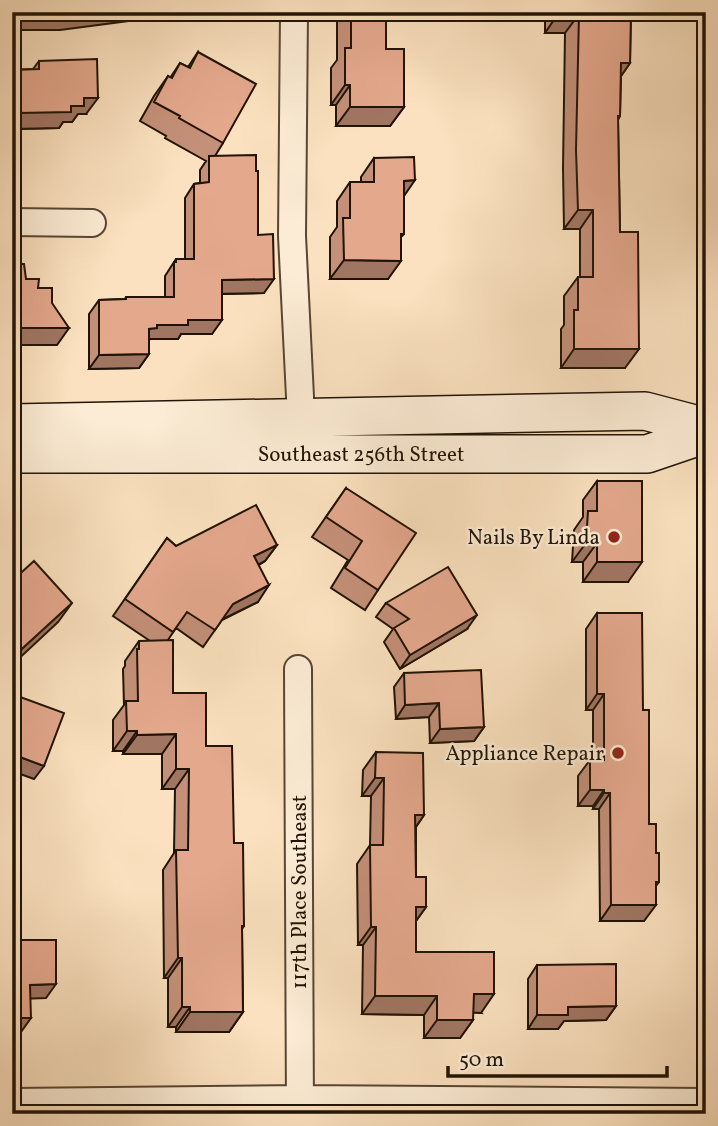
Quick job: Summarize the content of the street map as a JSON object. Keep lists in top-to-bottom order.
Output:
{
  "streets": {
    "main road": ["Southeast 256th Street"],
    "street": ["117th Place Southeast"]
  },
  "places": ["Nails By Linda", "Appliance Repair"],
  "scale_bar": "50 m"
}
